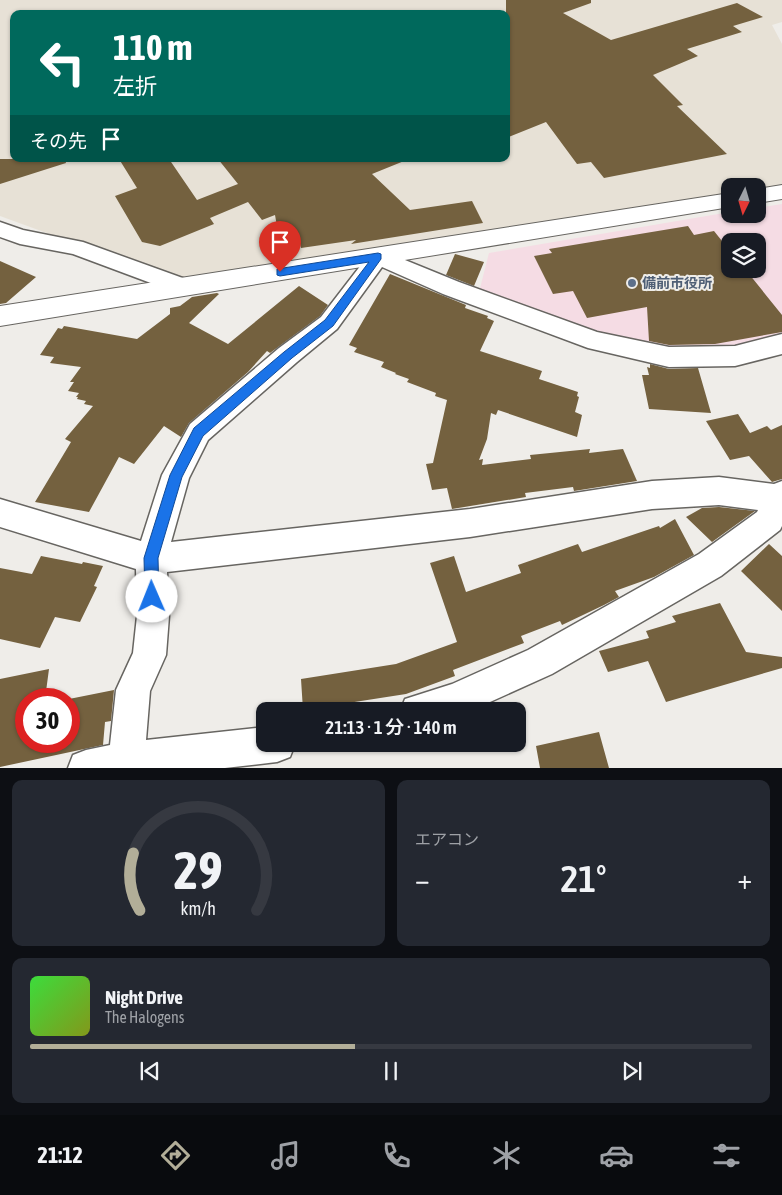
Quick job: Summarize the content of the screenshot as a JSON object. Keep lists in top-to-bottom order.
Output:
{
  "places": ["備前市役所"],
  "north": "bottom",
  "page": {
    "turn": ["110 m", "左折"],
    "then": "その先",
    "limit": "30",
    "trip": "21:13 · 1 分 · 140 m",
    "tile": "エアコン",
    "heat": ["−", "21°", "+"],
    "song": ["Night Drive", "The Halogens"],
    "tabs": "21:12",
    "gauge": ["29", "km/h"]
  }
}
